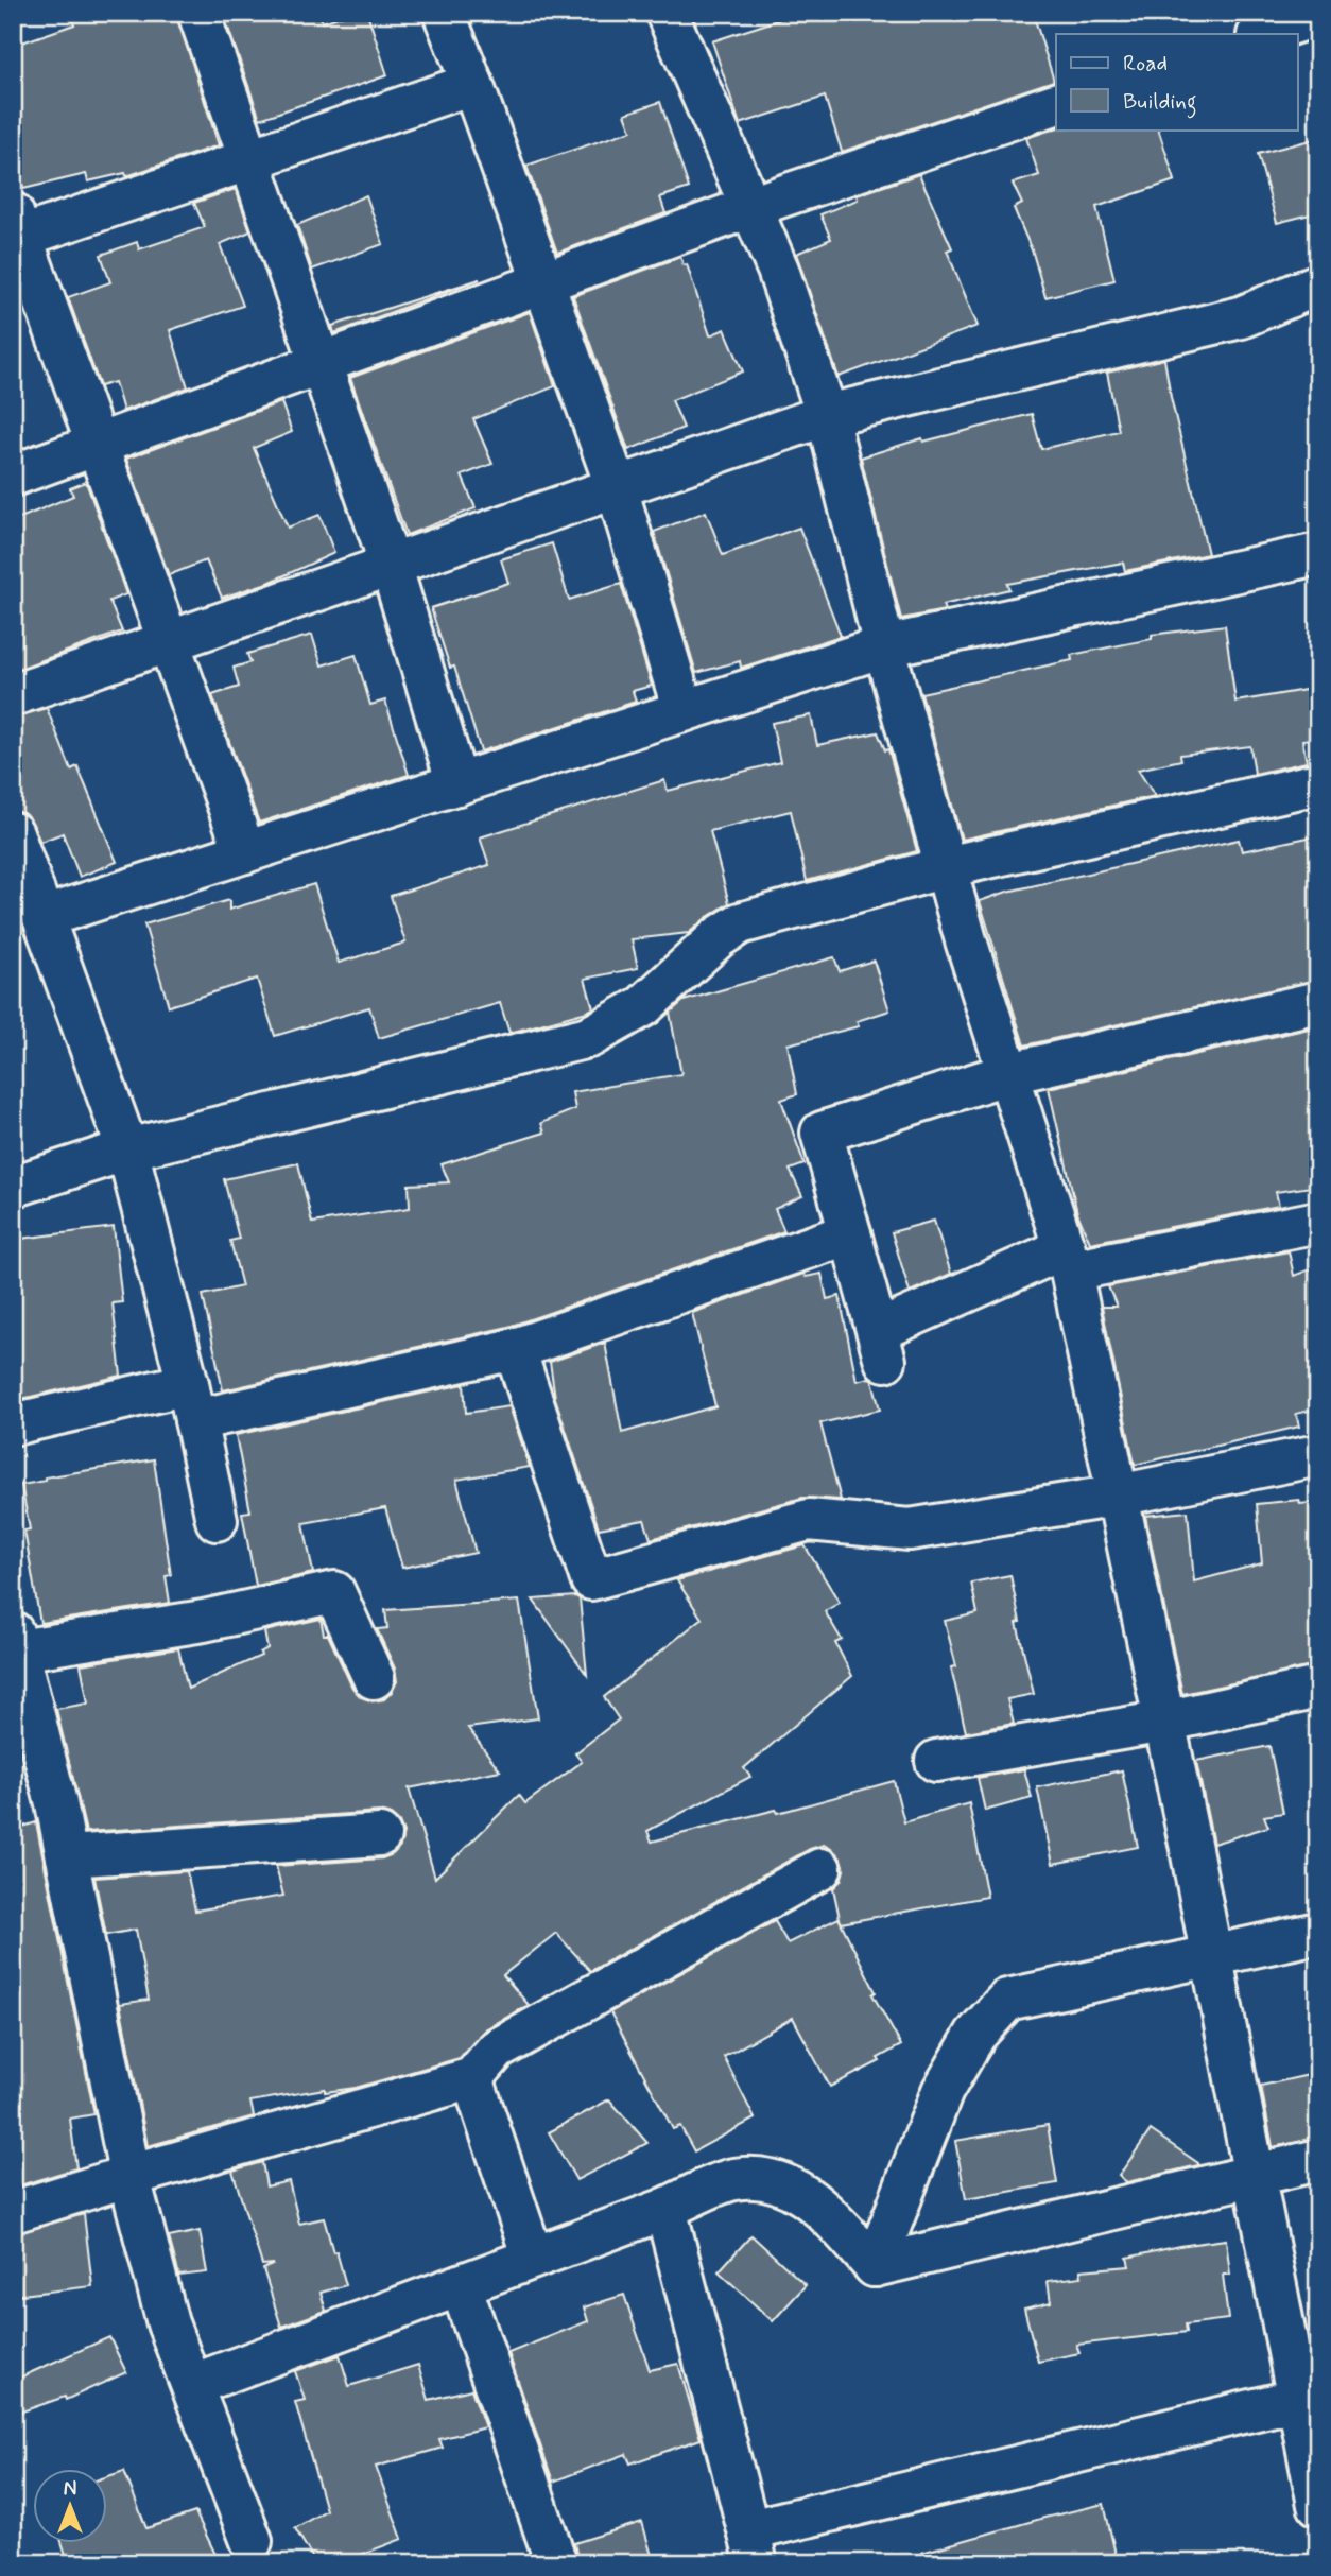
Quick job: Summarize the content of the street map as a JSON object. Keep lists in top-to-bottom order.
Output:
{
  "legend": ["Road", "Building"],
  "north": "top"
}
